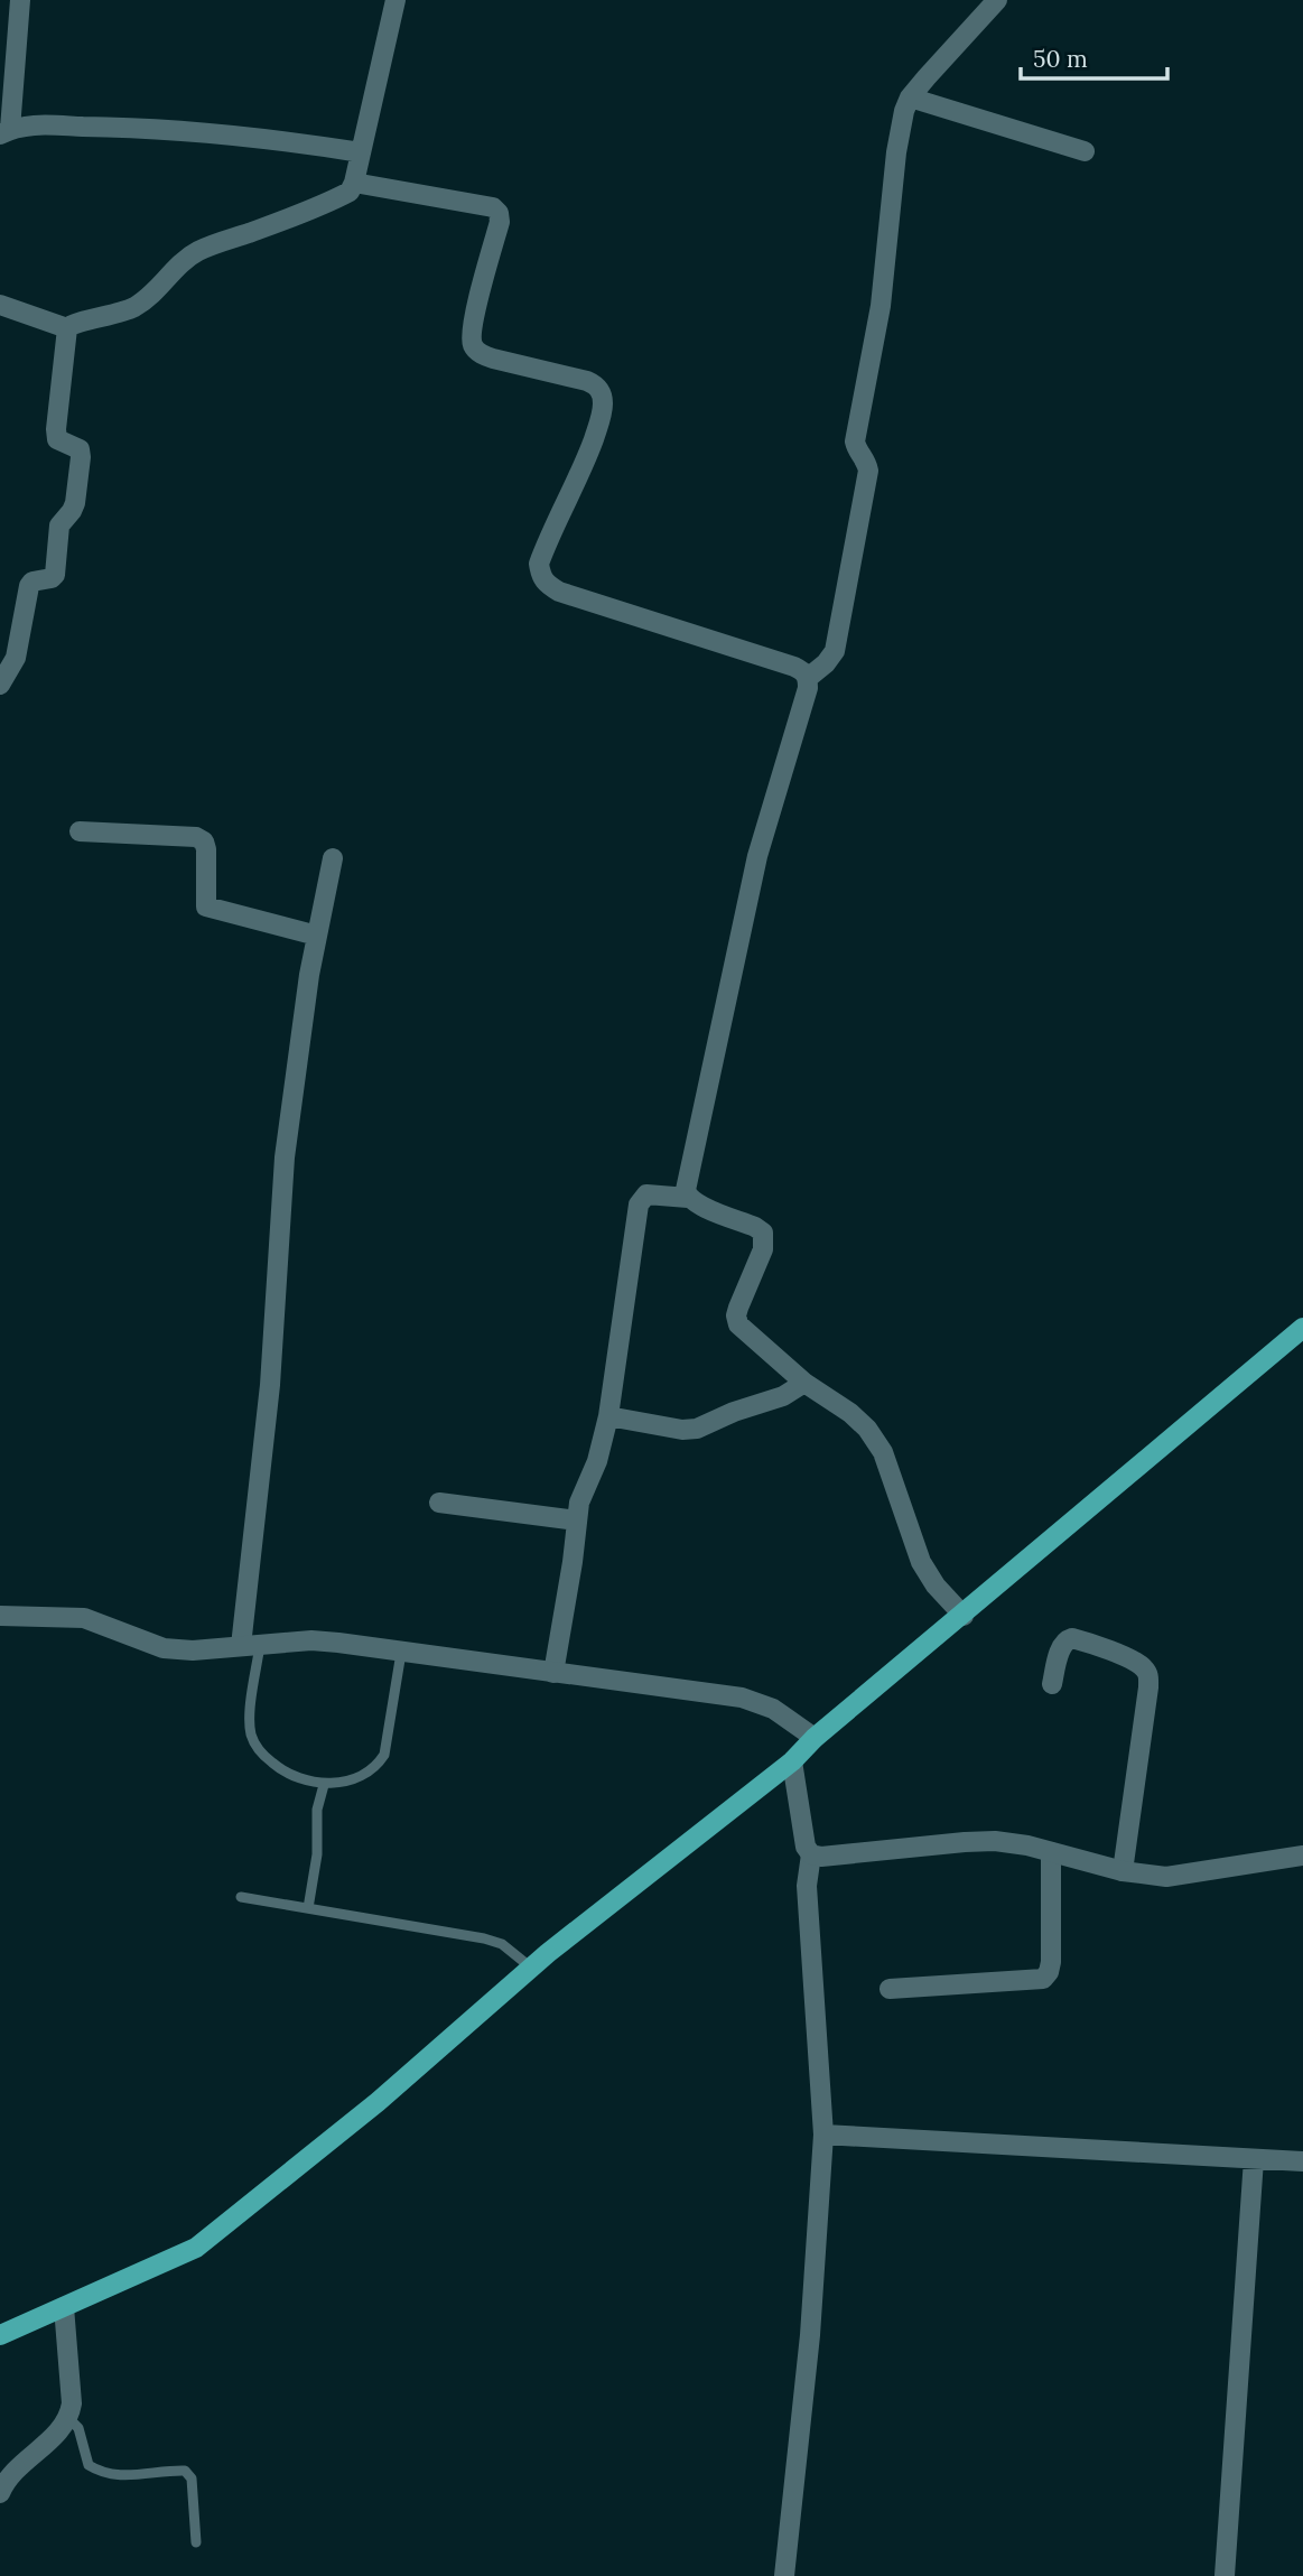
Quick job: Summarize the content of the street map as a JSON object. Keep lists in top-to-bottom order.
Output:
{
  "scale_bar": "50 m"
}
